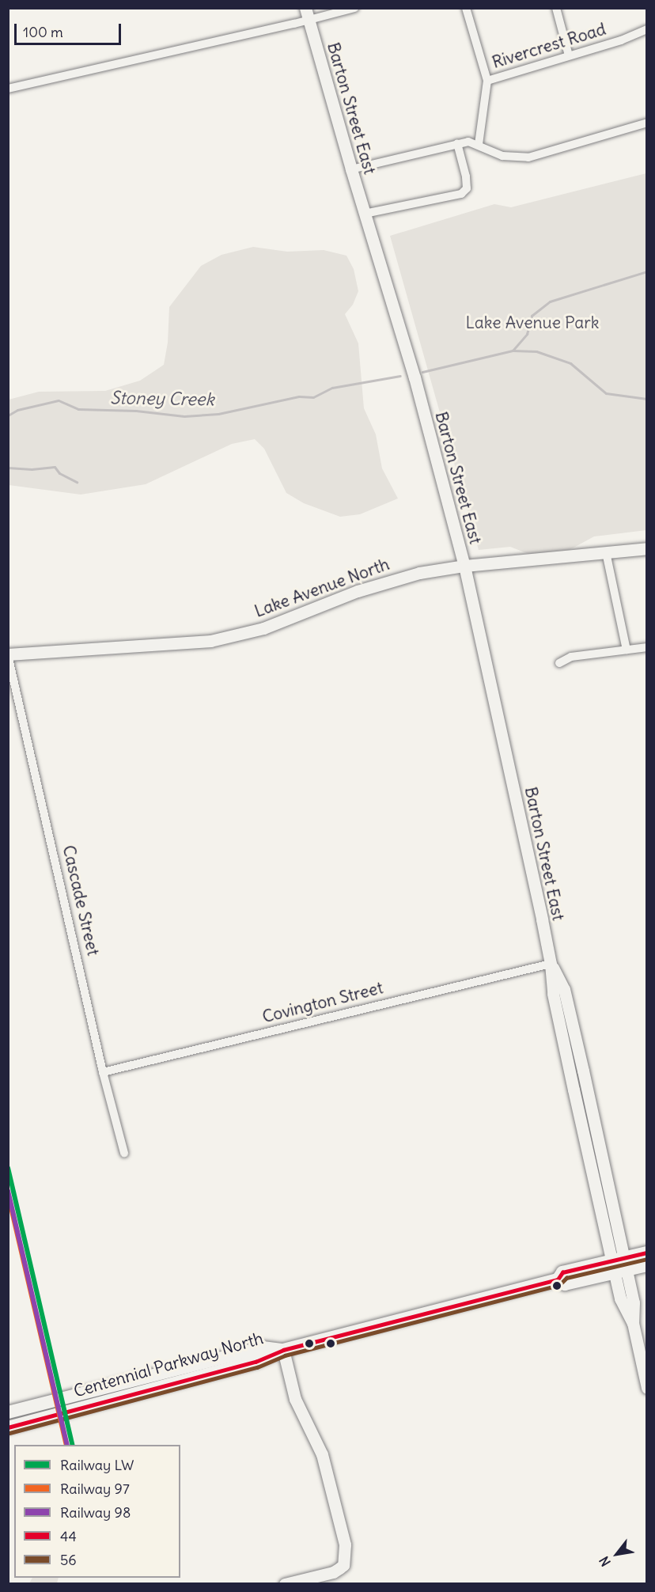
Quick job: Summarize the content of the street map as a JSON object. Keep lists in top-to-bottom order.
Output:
{
  "streets": {
    "main road": ["Barton Street East", "Lake Avenue North", "Centennial Parkway North"],
    "street": ["Rivercrest Road", "Cascade Street", "Covington Street"]
  },
  "crossings": [
    ["Barton Street East", "Lake Avenue North"],
    ["Barton Street East", "Covington Street"],
    ["Barton Street East", "Centennial Parkway North"],
    ["Lake Avenue North", "Cascade Street"],
    ["Cascade Street", "Covington Street"]
  ],
  "water": ["Stoney Creek"],
  "parks": ["Lake Avenue Park"],
  "lines": [
    "rail line LW",
    "rail line 98",
    "rail line 97",
    "transit line 44",
    "transit line 56"
  ],
  "legend": [
    "Railway LW",
    "Railway 97",
    "Railway 98",
    "44",
    "56"
  ],
  "scale_bar": "100 m",
  "north": "bottom left"
}
